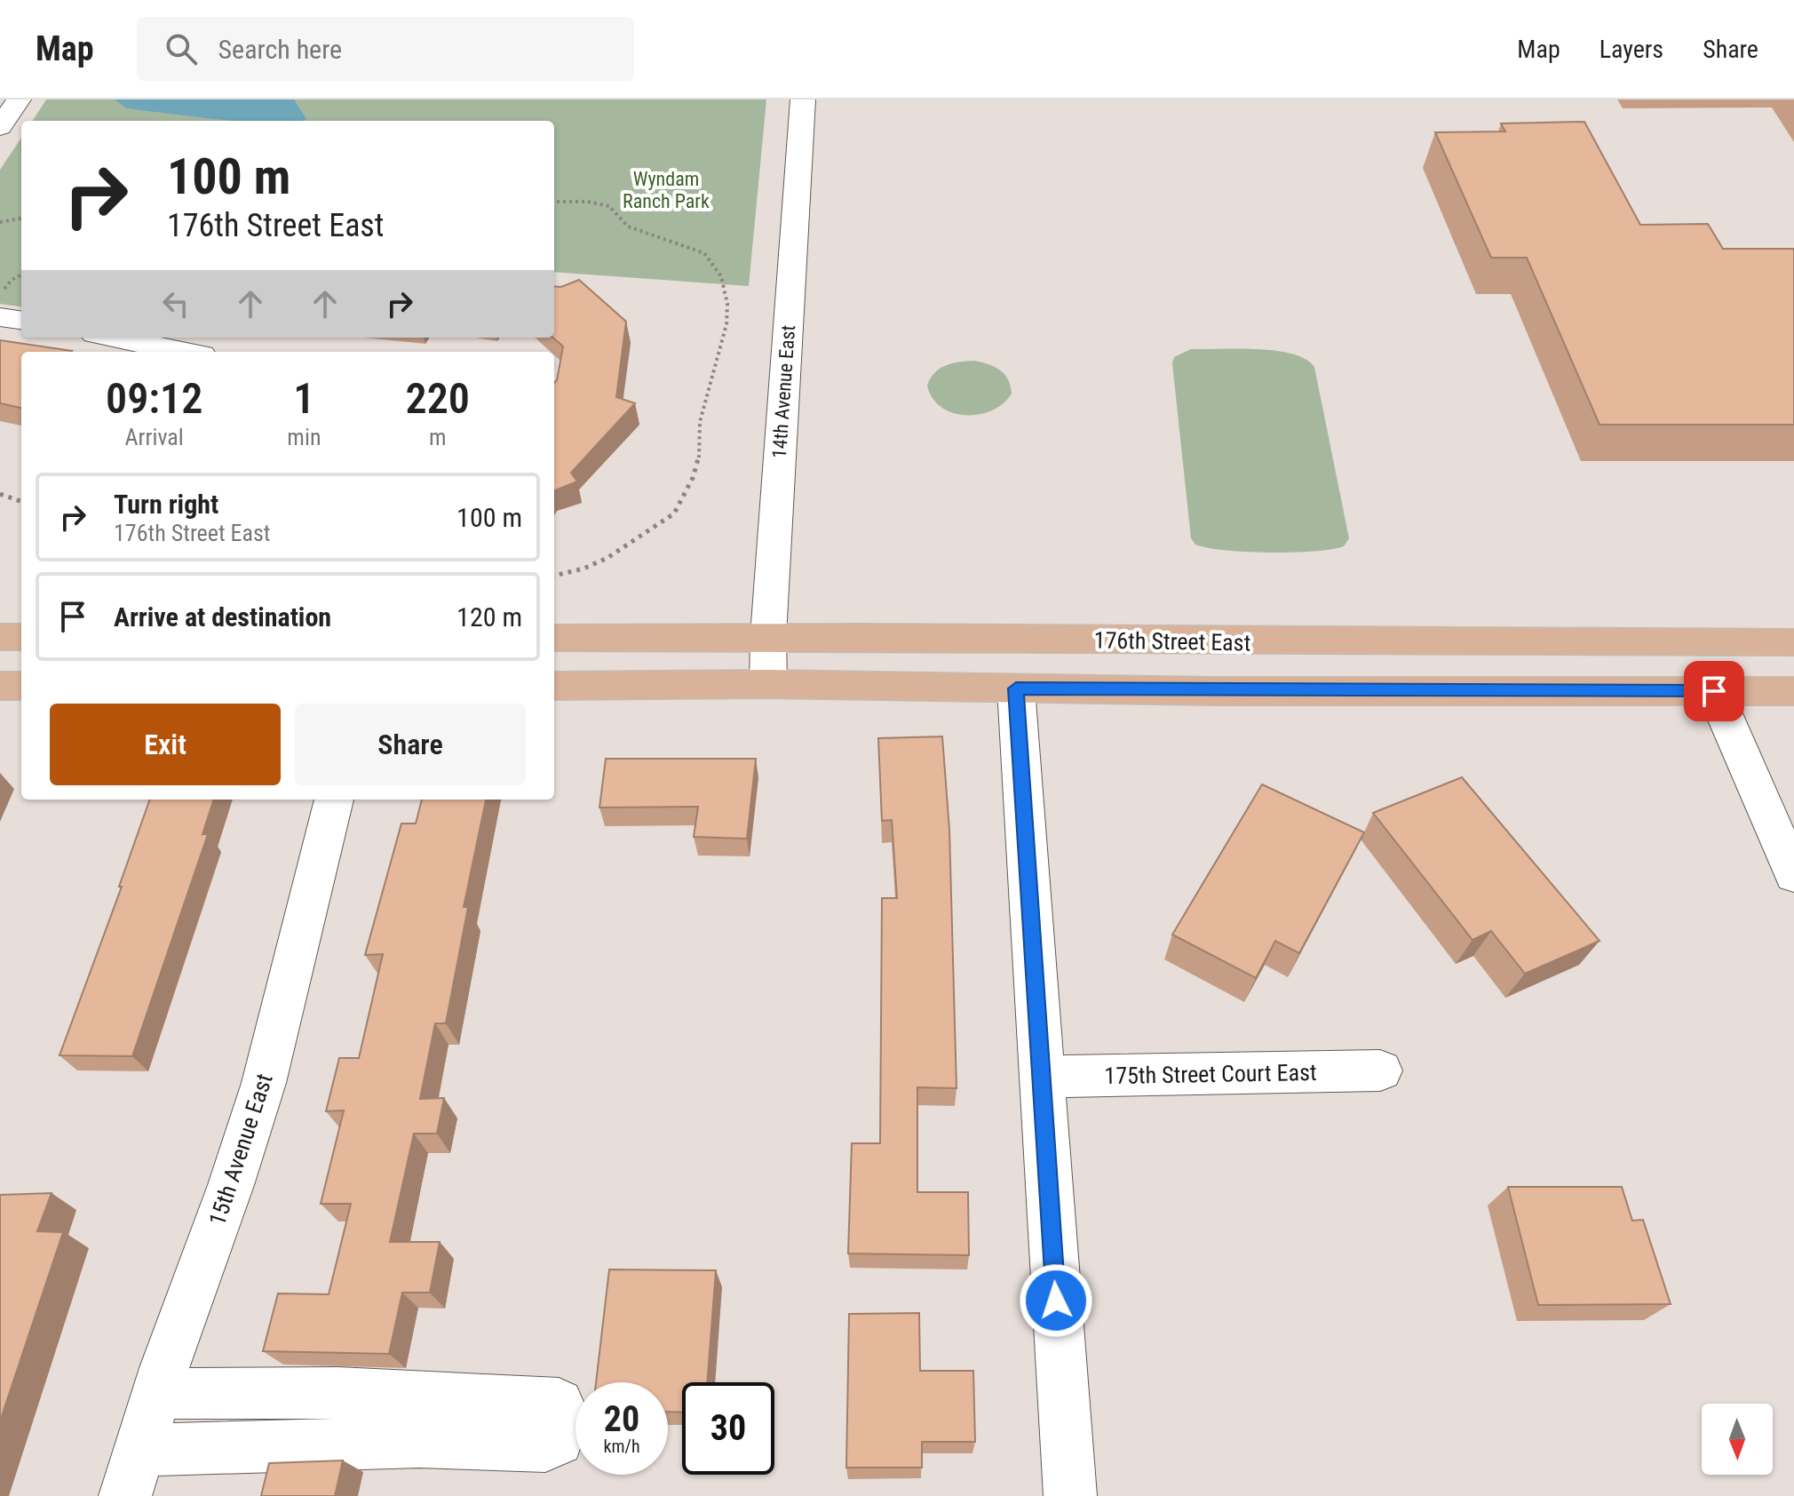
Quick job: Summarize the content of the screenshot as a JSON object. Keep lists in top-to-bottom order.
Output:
{
  "streets": {
    "main road": ["176th Street East"],
    "street": ["14th Avenue East", "175th Street Court East", "15th Avenue East"]
  },
  "crossings": [
    ["14th Avenue East", "176th Street East"]
  ],
  "parks": ["Wyndam Ranch Park"],
  "north": "bottom",
  "page": {
    "header": "Map",
    "search": "Search here",
    "nav": ["Map", "Layers", "Share"],
    "turn": ["100 m", "176th Street East"],
    "eta": [
      "09:12",
      "Arrival",
      "1",
      "min",
      "220",
      "m"
    ],
    "list": [
      {
        "name": "Turn right",
        "note": "176th Street East",
        "value": "100 m"
      },
      {
        "name": "Arrive at destination",
        "value": "120 m"
      }
    ],
    "buttons": ["Exit", "Share"],
    "speed": "20 km/h",
    "limit": "30"
  }
}
